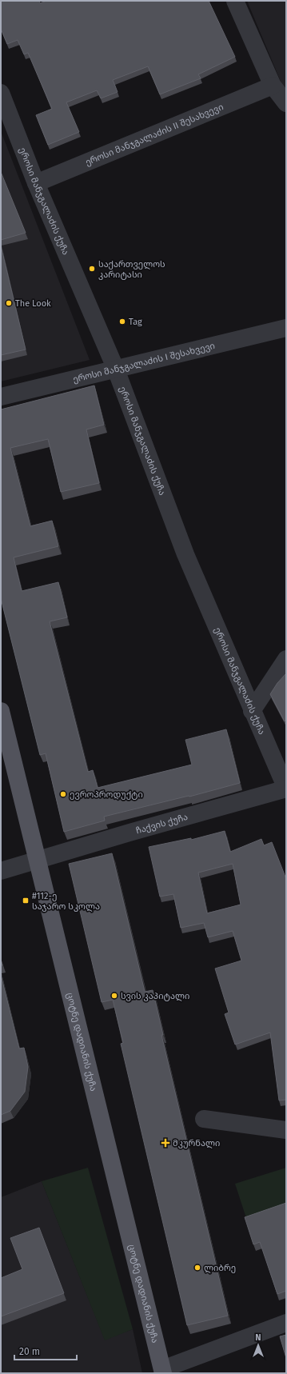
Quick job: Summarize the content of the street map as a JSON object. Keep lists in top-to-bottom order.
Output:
{
  "streets": {
    "main road": ["ცოტნე დადიანის ქუჩა"],
    "street": [
      "ეროსი მანჯგალაძის II შესახვევი",
      "ეროსი მანჯგალაძის ქუჩა",
      "ეროსი მანჯგალაძის I შესახვევი",
      "ჩაქვის ქუჩა"
    ]
  },
  "crossings": [
    ["ეროსი მანჯგალაძის II შესახვევი", "ეროსი მანჯგალაძის ქუჩა"],
    ["ეროსი მანჯგალაძის ქუჩა", "ეროსი მანჯგალაძის I შესახვევი"],
    ["ეროსი მანჯგალაძის ქუჩა", "ჩაქვის ქუჩა"],
    ["ჩაქვის ქუჩა", "ცოტნე დადიანის ქუჩა"]
  ],
  "places": {
    "other": [
      "საქართველოს კარიტასი",
      "The Look",
      "Tag",
      "ევროპროდუქტი",
      "სვის კაპიტალი",
      "ლიბრე"
    ],
    "transit": ["#112-ე საჯარო სკოლა"],
    "health": ["მკურნალი"]
  },
  "scale_bar": "20 m",
  "north": "top"
}
